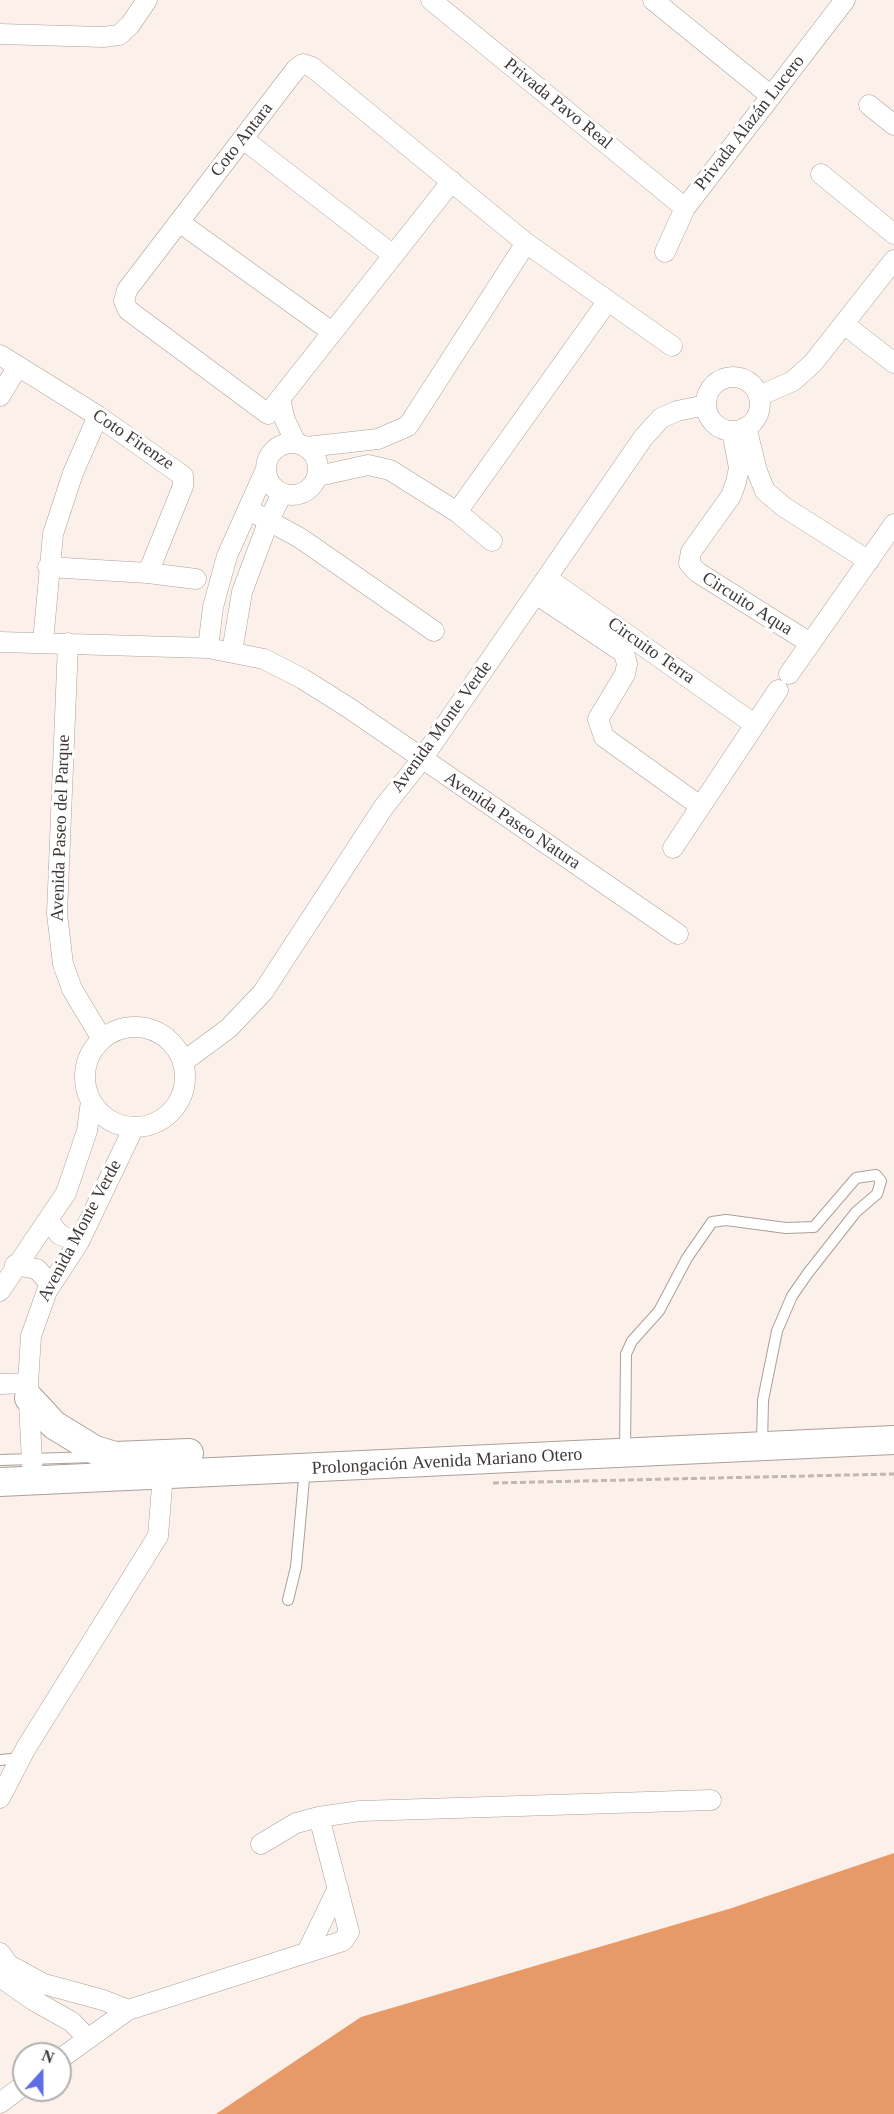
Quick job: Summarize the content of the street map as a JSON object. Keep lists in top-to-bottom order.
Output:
{
  "streets": {
    "street": [
      "Privada Pavo Real",
      "Privada Alazán Lucero",
      "Coto Antara",
      "Coto Firenze",
      "Circuito Aqua",
      "Circuito Terra",
      "Avenida Monte Verde",
      "Avenida Paseo Natura",
      "Avenida Paseo del Parque",
      "Prolongación Avenida Mariano Otero"
    ]
  },
  "crossings": [
    ["Privada Pavo Real", "Privada Alazán Lucero"],
    ["Circuito Aqua", "Avenida Monte Verde"],
    ["Circuito Terra", "Avenida Monte Verde"],
    ["Avenida Monte Verde", "Avenida Paseo Natura"],
    ["Avenida Monte Verde", "Avenida Paseo del Parque"],
    ["Avenida Monte Verde", "Prolongación Avenida Mariano Otero"],
    ["Avenida Paseo Natura", "Avenida Paseo del Parque"]
  ],
  "north": "top"
}
